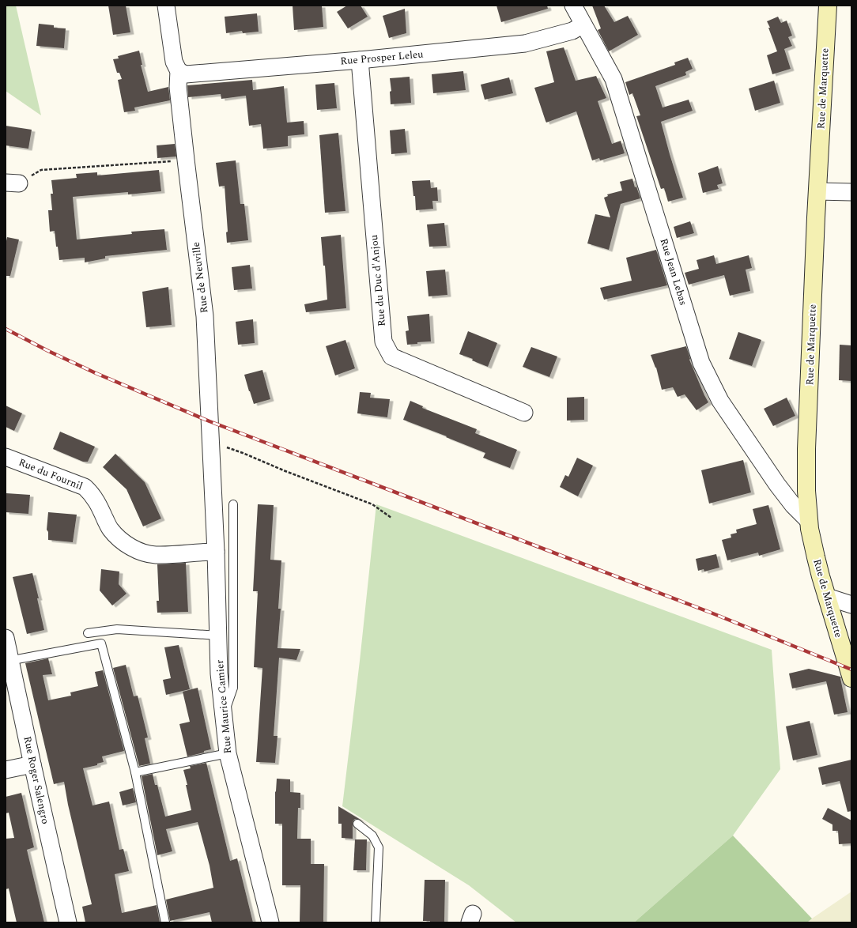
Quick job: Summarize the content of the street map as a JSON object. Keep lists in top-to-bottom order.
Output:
{
  "streets": {
    "street": [
      "Rue Prosper Leleu",
      "Rue de Marquette",
      "Rue Jean Lebas",
      "Rue de Neuville",
      "Rue du Duc d'Anjou",
      "Rue du Fournil",
      "Rue Maurice Camier",
      "Rue Roger Salengro"
    ]
  },
  "crossings": [
    ["Rue Prosper Leleu", "Rue Jean Lebas"],
    ["Rue Prosper Leleu", "Rue de Neuville"],
    ["Rue Prosper Leleu", "Rue du Duc d'Anjou"],
    ["Rue de Marquette", "Rue Jean Lebas"],
    ["Rue de Neuville", "Rue Maurice Camier"],
    ["Rue du Fournil", "Rue Maurice Camier"]
  ]
}
